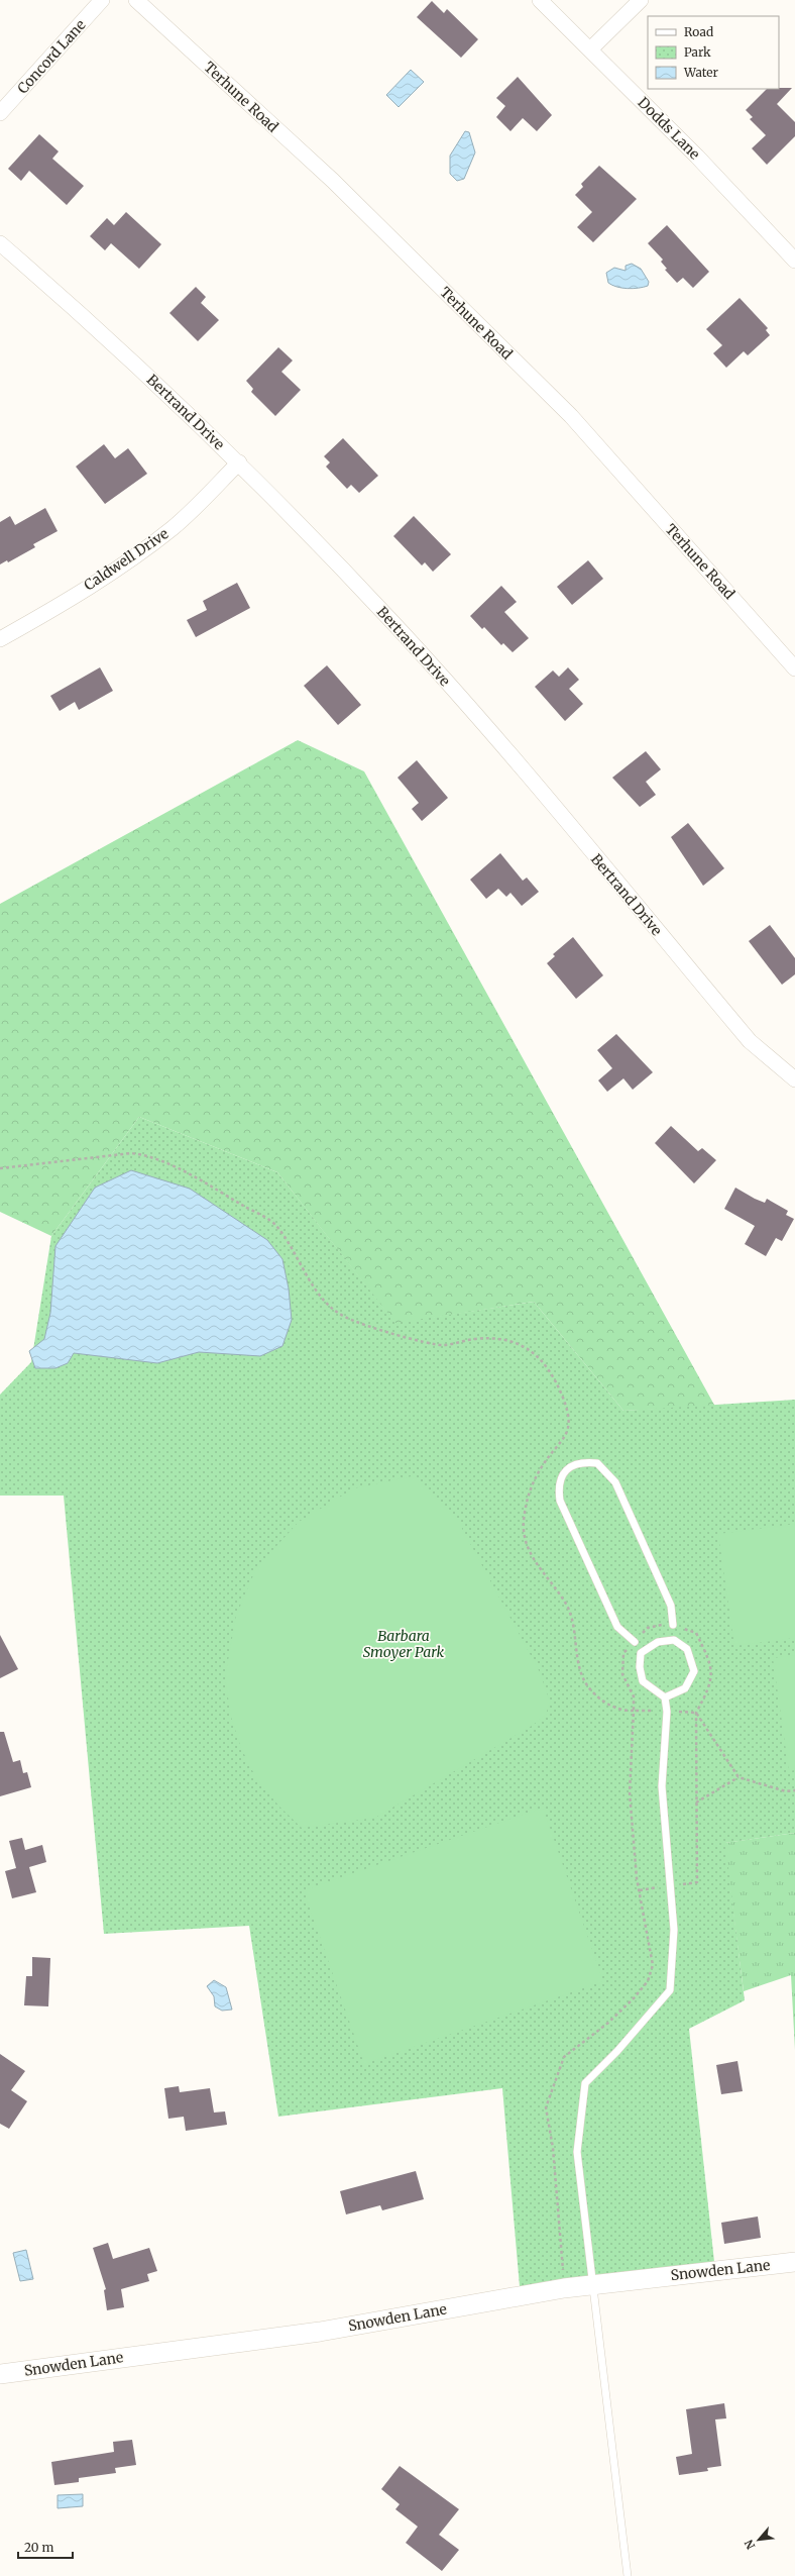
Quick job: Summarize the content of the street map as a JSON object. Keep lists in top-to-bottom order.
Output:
{
  "streets": {
    "street": [
      "Concord Lane",
      "Terhune Road",
      "Dodds Lane",
      "Bertrand Drive",
      "Caldwell Drive",
      "Snowden Lane"
    ]
  },
  "crossings": [
    ["Bertrand Drive", "Caldwell Drive"]
  ],
  "parks": ["Barbara Smoyer Park"],
  "legend": ["Road", "Park", "Water"],
  "scale_bar": "20 m",
  "north": "bottom left"
}
